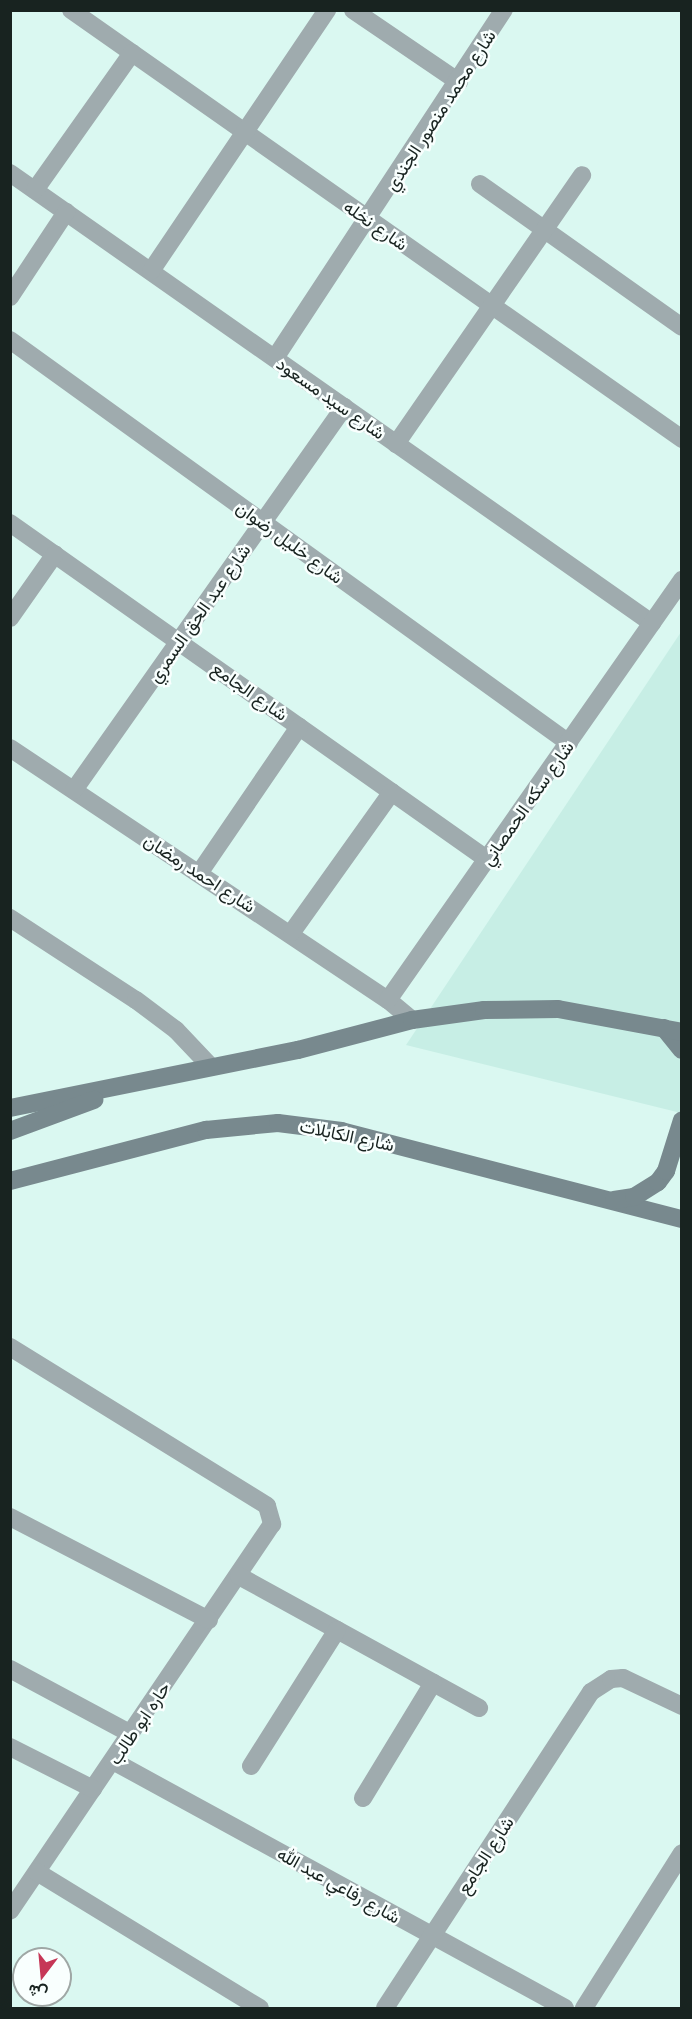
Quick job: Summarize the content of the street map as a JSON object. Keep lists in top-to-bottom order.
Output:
{
  "streets": {
    "main road": ["شارع الكابلات"],
    "street": [
      "شارع محمد منصور الجندي",
      "شارع نخله",
      "شارع سيد مسعود",
      "شارع خليل رضوان",
      "شارع عبد الحق السمري",
      "شارع الجامع",
      "شارع سكه الحمصاني",
      "شارع احمد رمضان",
      "حاره ابو طالب",
      "شارع رفاعي عبد الله"
    ]
  },
  "crossings": [
    ["شارع محمد منصور الجندي", "شارع نخله"],
    ["شارع محمد منصور الجندي", "شارع سيد مسعود"],
    ["شارع سيد مسعود", "شارع عبد الحق السمري"],
    ["شارع سيد مسعود", "شارع سكه الحمصاني"],
    ["شارع خليل رضوان", "شارع عبد الحق السمري"],
    ["شارع خليل رضوان", "شارع سكه الحمصاني"],
    ["شارع عبد الحق السمري", "شارع الجامع"],
    ["شارع عبد الحق السمري", "شارع احمد رمضان"],
    ["شارع الجامع", "شارع سكه الحمصاني"],
    ["شارع الجامع", "شارع رفاعي عبد الله"],
    ["شارع سكه الحمصاني", "شارع احمد رمضان"],
    ["حاره ابو طالب", "شارع رفاعي عبد الله"]
  ],
  "north": "bottom"
}
